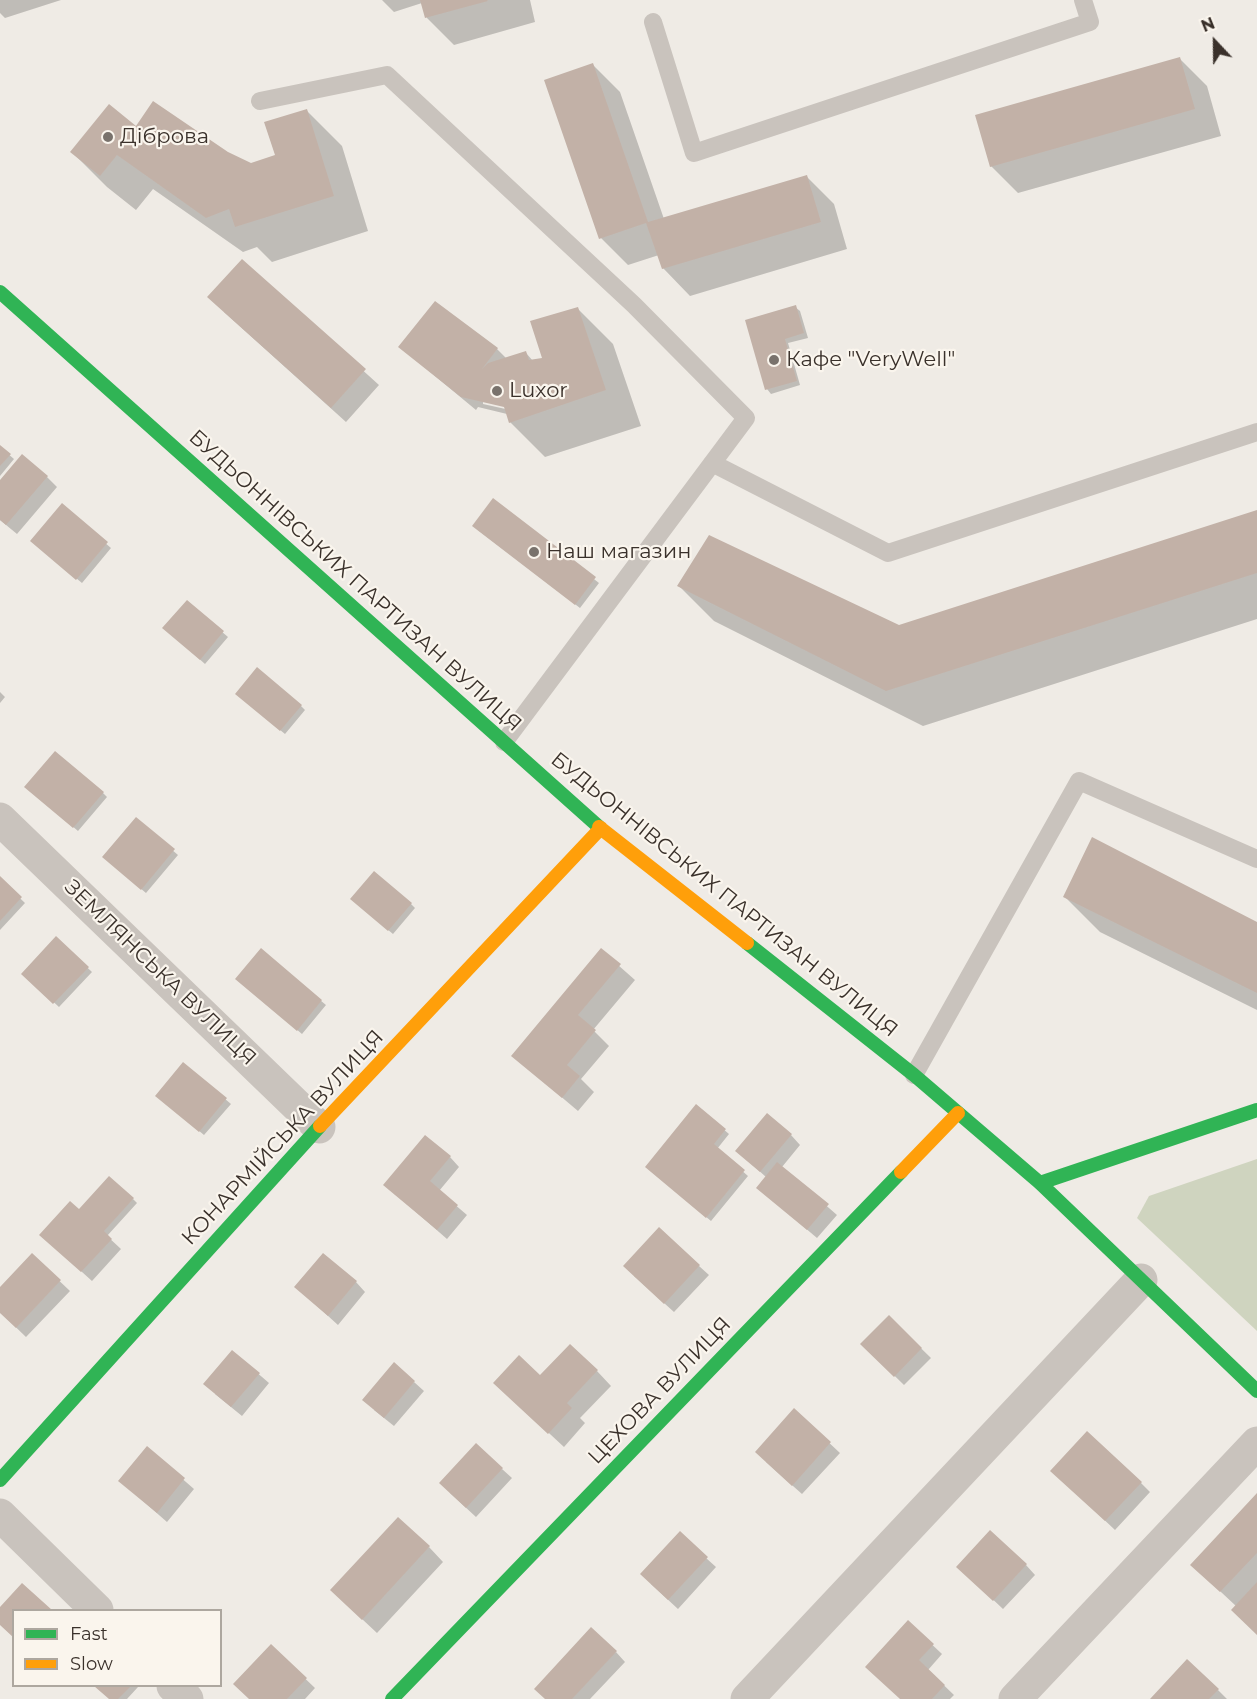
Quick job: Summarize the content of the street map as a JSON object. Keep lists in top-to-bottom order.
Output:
{
  "streets": {
    "street": [
      "БУДЬОННІВСЬКИХ ПАРТИЗАН ВУЛИЦЯ",
      "ЗЕМЛЯНСЬКА ВУЛИЦЯ",
      "КОНАРМІЙСЬКА ВУЛИЦЯ",
      "ЦЕХОВА ВУЛИЦЯ"
    ]
  },
  "crossings": [
    ["БУДЬОННІВСЬКИХ ПАРТИЗАН ВУЛИЦЯ", "КОНАРМІЙСЬКА ВУЛИЦЯ"],
    ["БУДЬОННІВСЬКИХ ПАРТИЗАН ВУЛИЦЯ", "ЦЕХОВА ВУЛИЦЯ"],
    ["ЗЕМЛЯНСЬКА ВУЛИЦЯ", "КОНАРМІЙСЬКА ВУЛИЦЯ"]
  ],
  "places": [
    "Діброва",
    "Кафе \"VeryWell\"",
    "Luxor",
    "Наш магазин"
  ],
  "legend": ["Fast", "Slow"],
  "north": "top"
}
